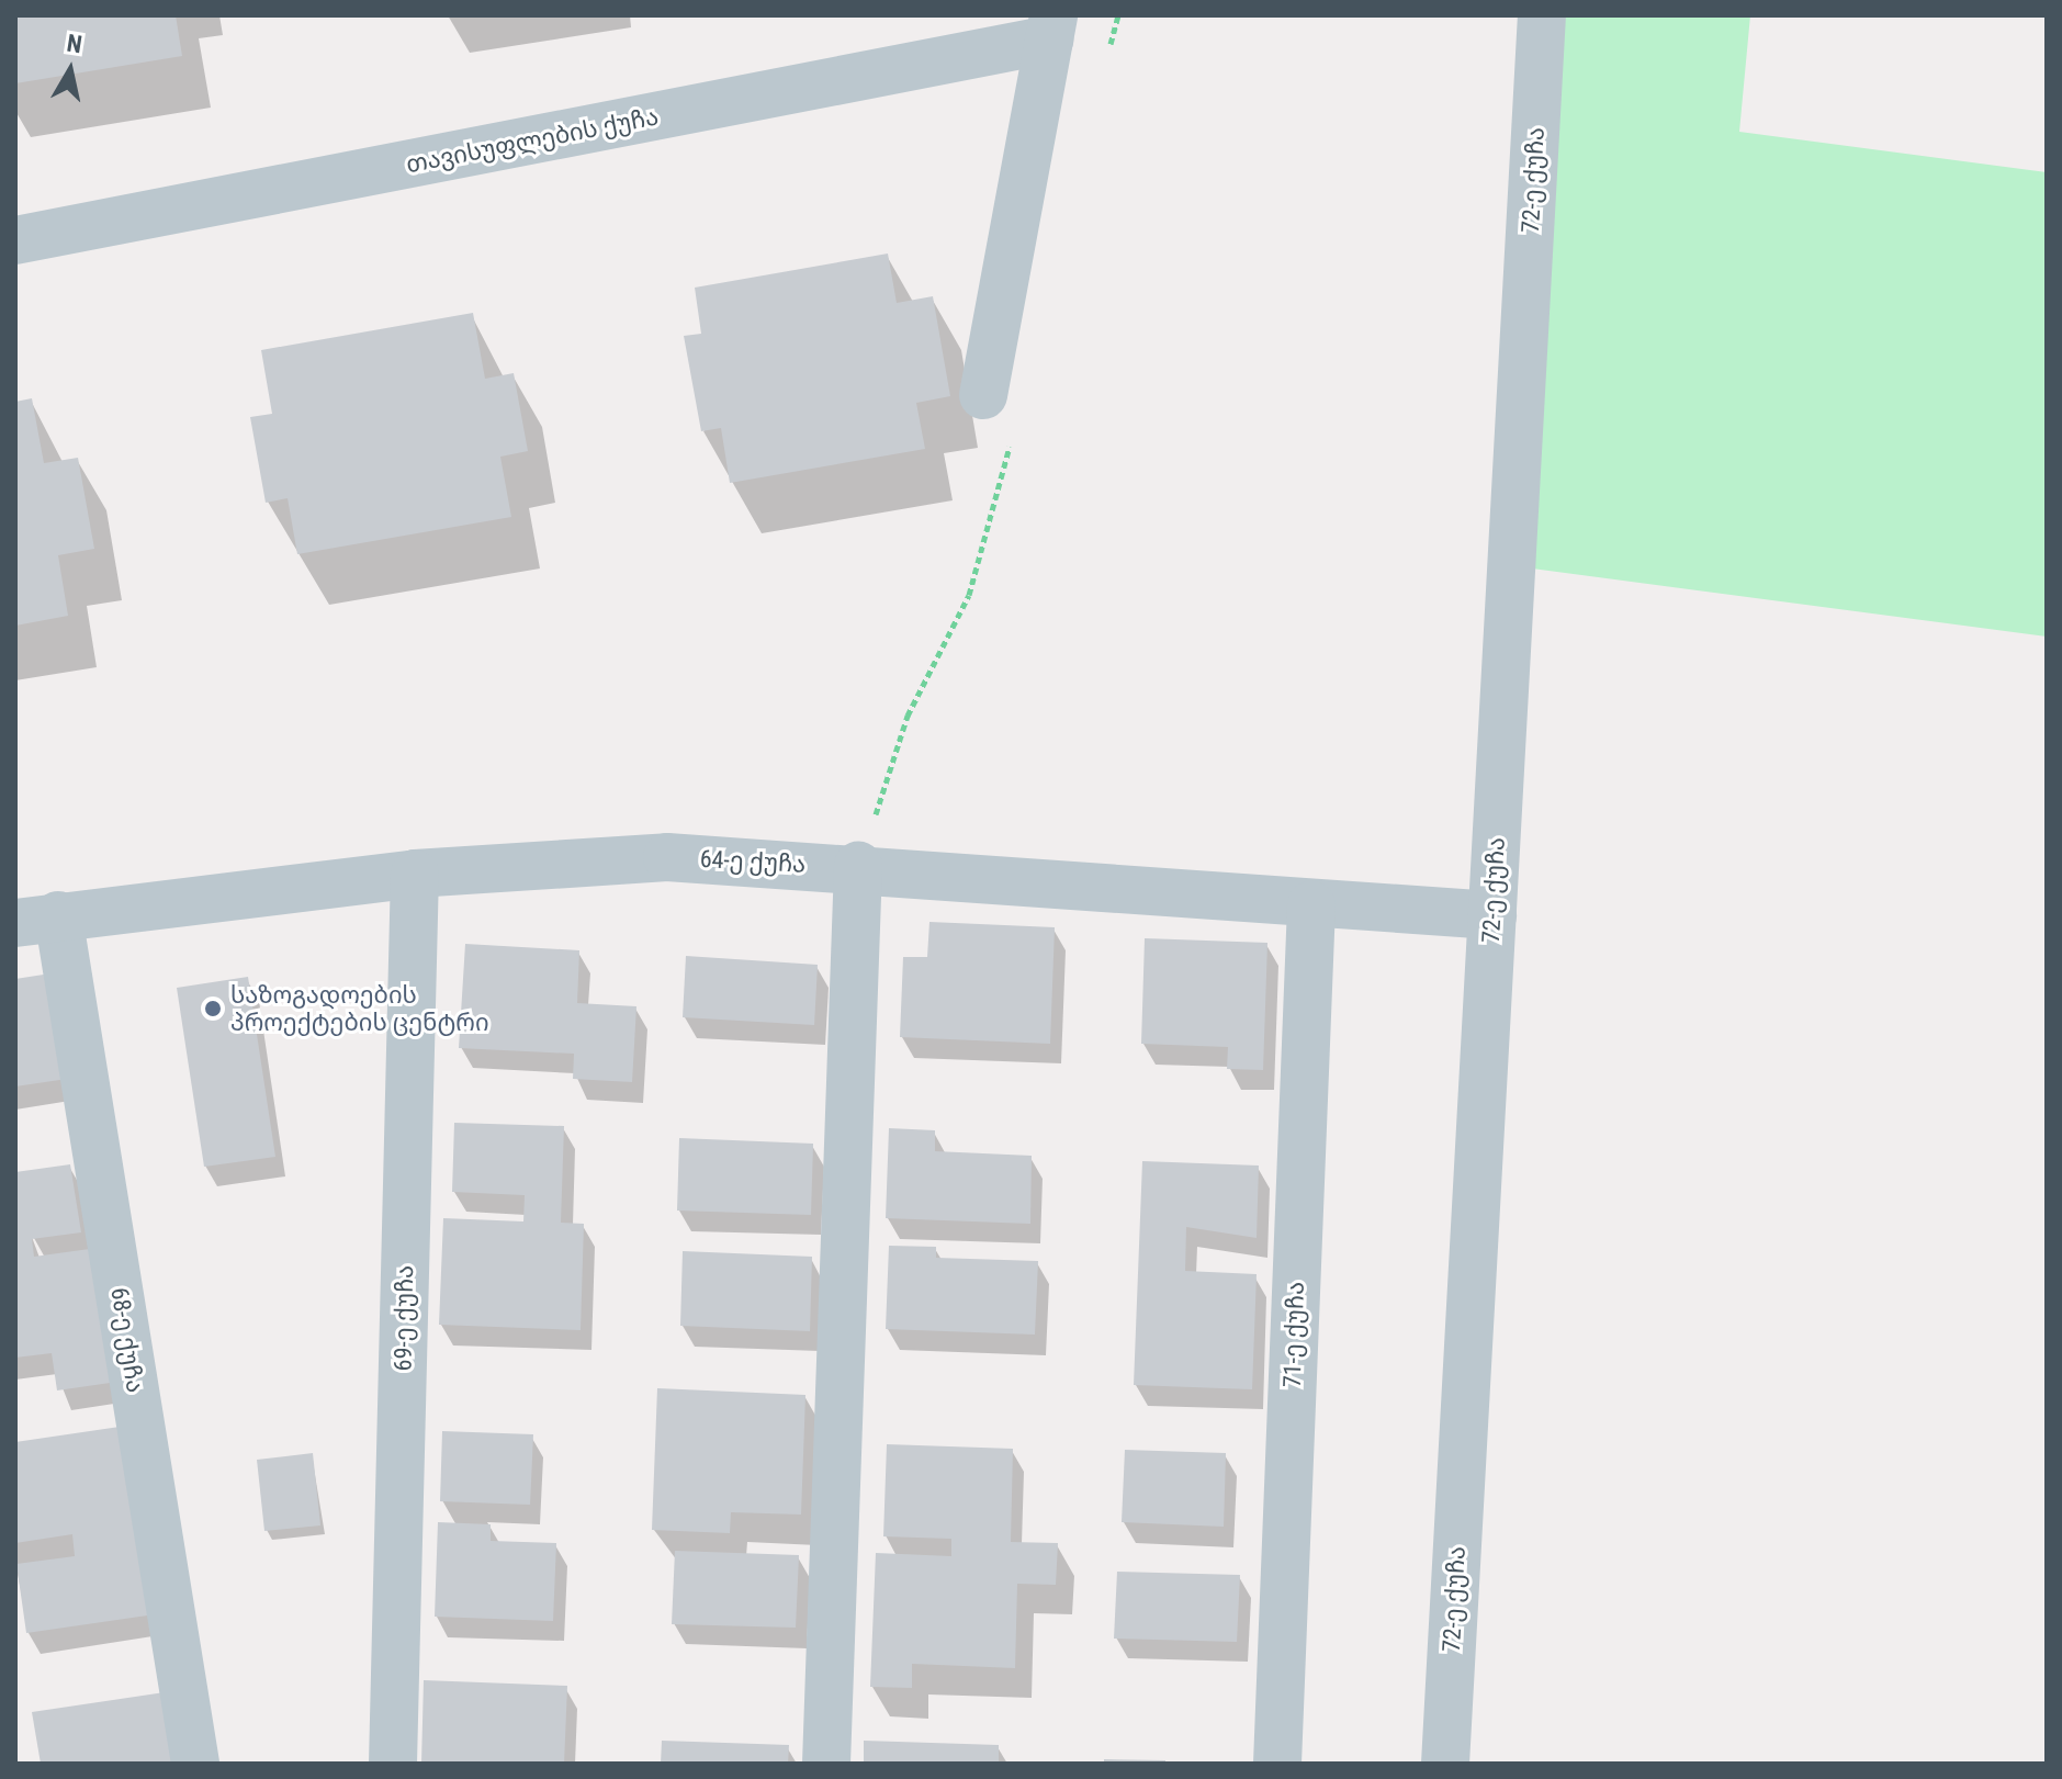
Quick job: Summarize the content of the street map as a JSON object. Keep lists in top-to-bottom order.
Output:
{
  "streets": {
    "street": [
      "თავისუფლების ქუჩა",
      "72-ე ქუჩა",
      "64-ე ქუჩა",
      "69-ე ქუჩა",
      "71-ე ქუჩა",
      "68-ე ქუჩა"
    ]
  },
  "crossings": [
    ["72-ე ქუჩა", "64-ე ქუჩა"],
    ["64-ე ქუჩა", "69-ე ქუჩა"],
    ["64-ე ქუჩა", "71-ე ქუჩა"],
    ["64-ე ქუჩა", "68-ე ქუჩა"]
  ],
  "places": ["საზოგადოების პროექტების ცენტრი"],
  "north": "top"
}
